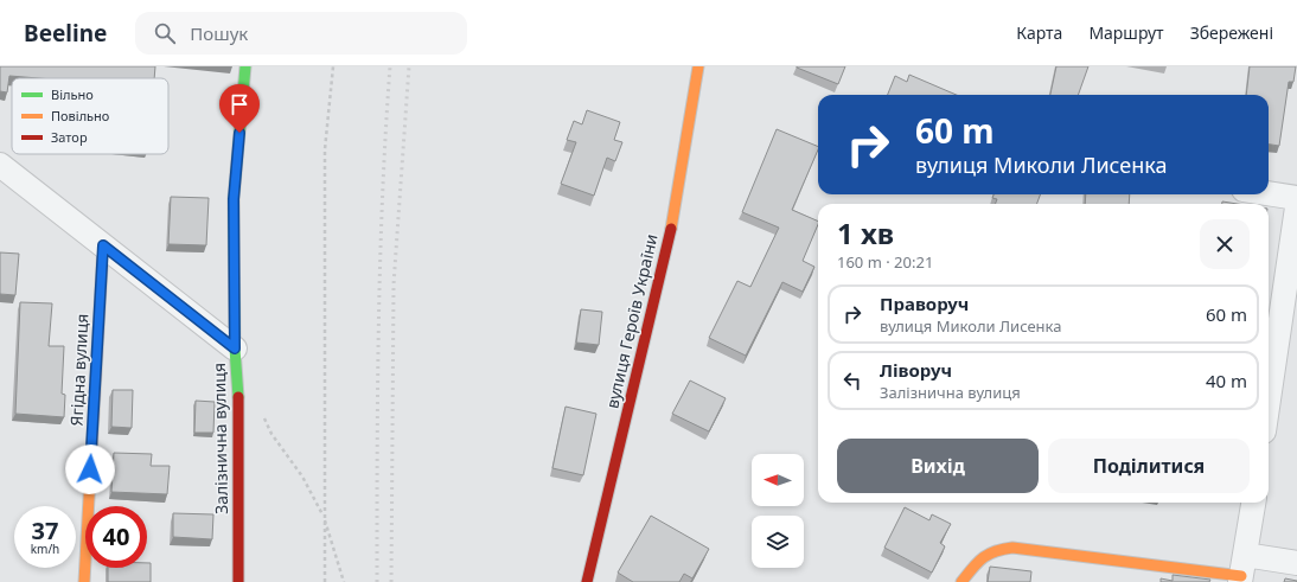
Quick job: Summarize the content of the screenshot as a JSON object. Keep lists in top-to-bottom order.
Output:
{
  "streets": {
    "street": ["вулиця Героїв України", "Ягідна вулиця", "Залізнична вулиця"]
  },
  "legend": ["Вільно", "Повільно", "Затор"],
  "north": "left",
  "page": {
    "header": "Beeline",
    "search": "Пошук",
    "nav": ["Карта", "Маршрут", "Збережені"],
    "turn": ["60 m", "вулиця Миколи Лисенка"],
    "heading": ["1 хв", "160 m · 20:21"],
    "list": [
      {
        "name": "Праворуч",
        "note": "вулиця Миколи Лисенка",
        "value": "60 m"
      },
      {
        "name": "Ліворуч",
        "note": "Залізнична вулиця",
        "value": "40 m"
      }
    ],
    "buttons": ["Вихід", "Поділитися"],
    "speed": "37 km/h",
    "limit": "40"
  }
}
